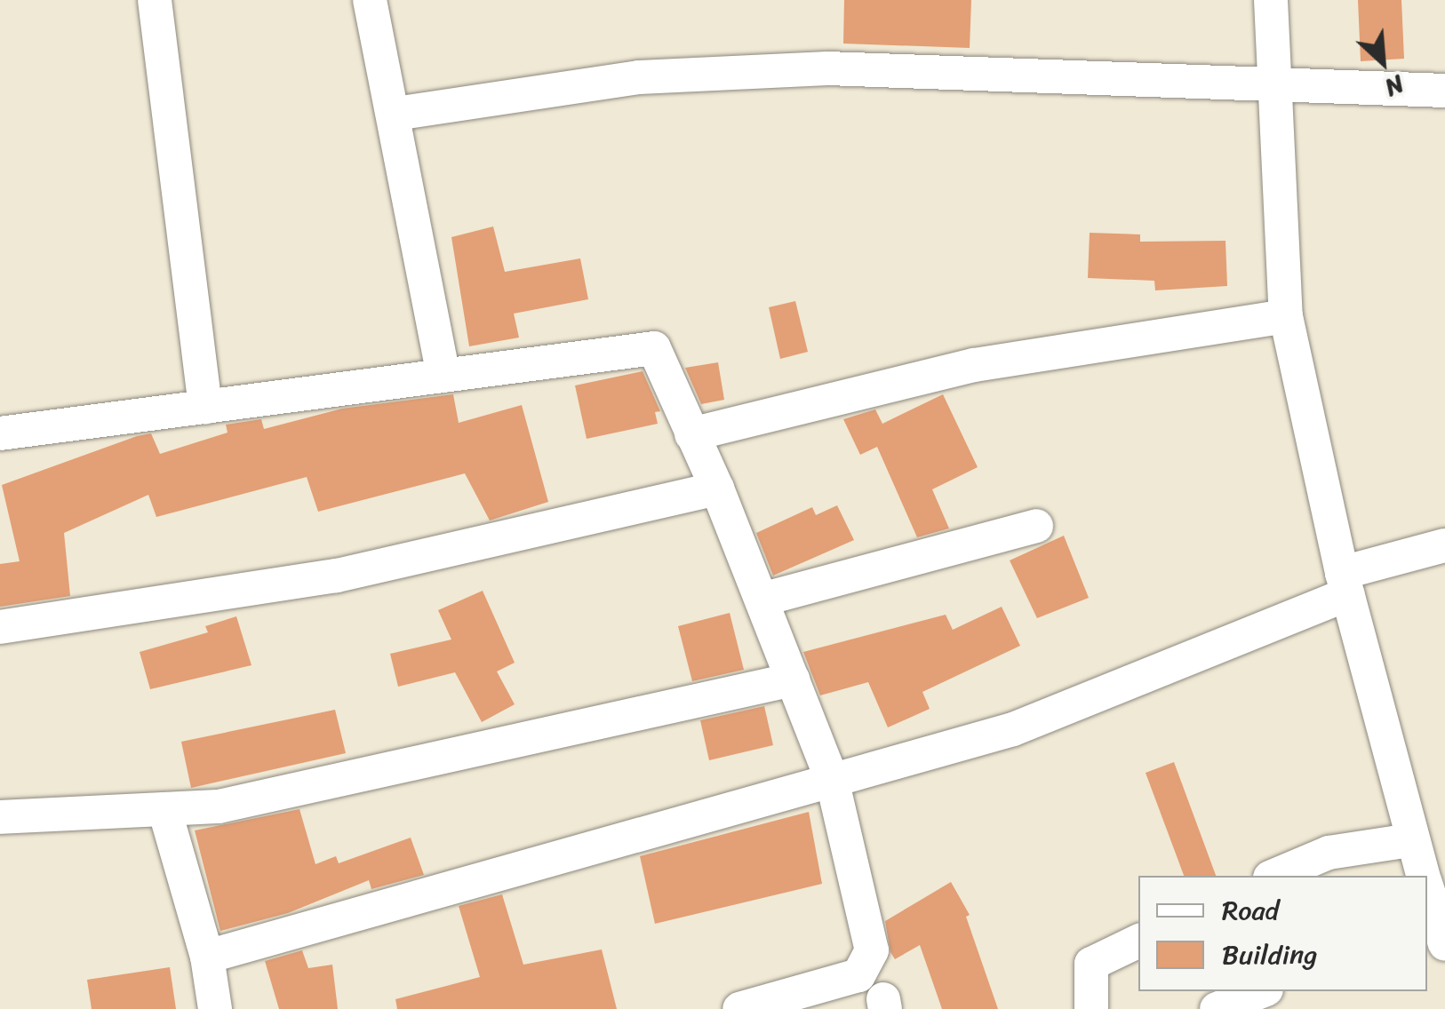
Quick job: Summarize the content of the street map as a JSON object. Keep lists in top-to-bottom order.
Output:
{
  "legend": ["Road", "Building"],
  "north": "bottom right"
}
